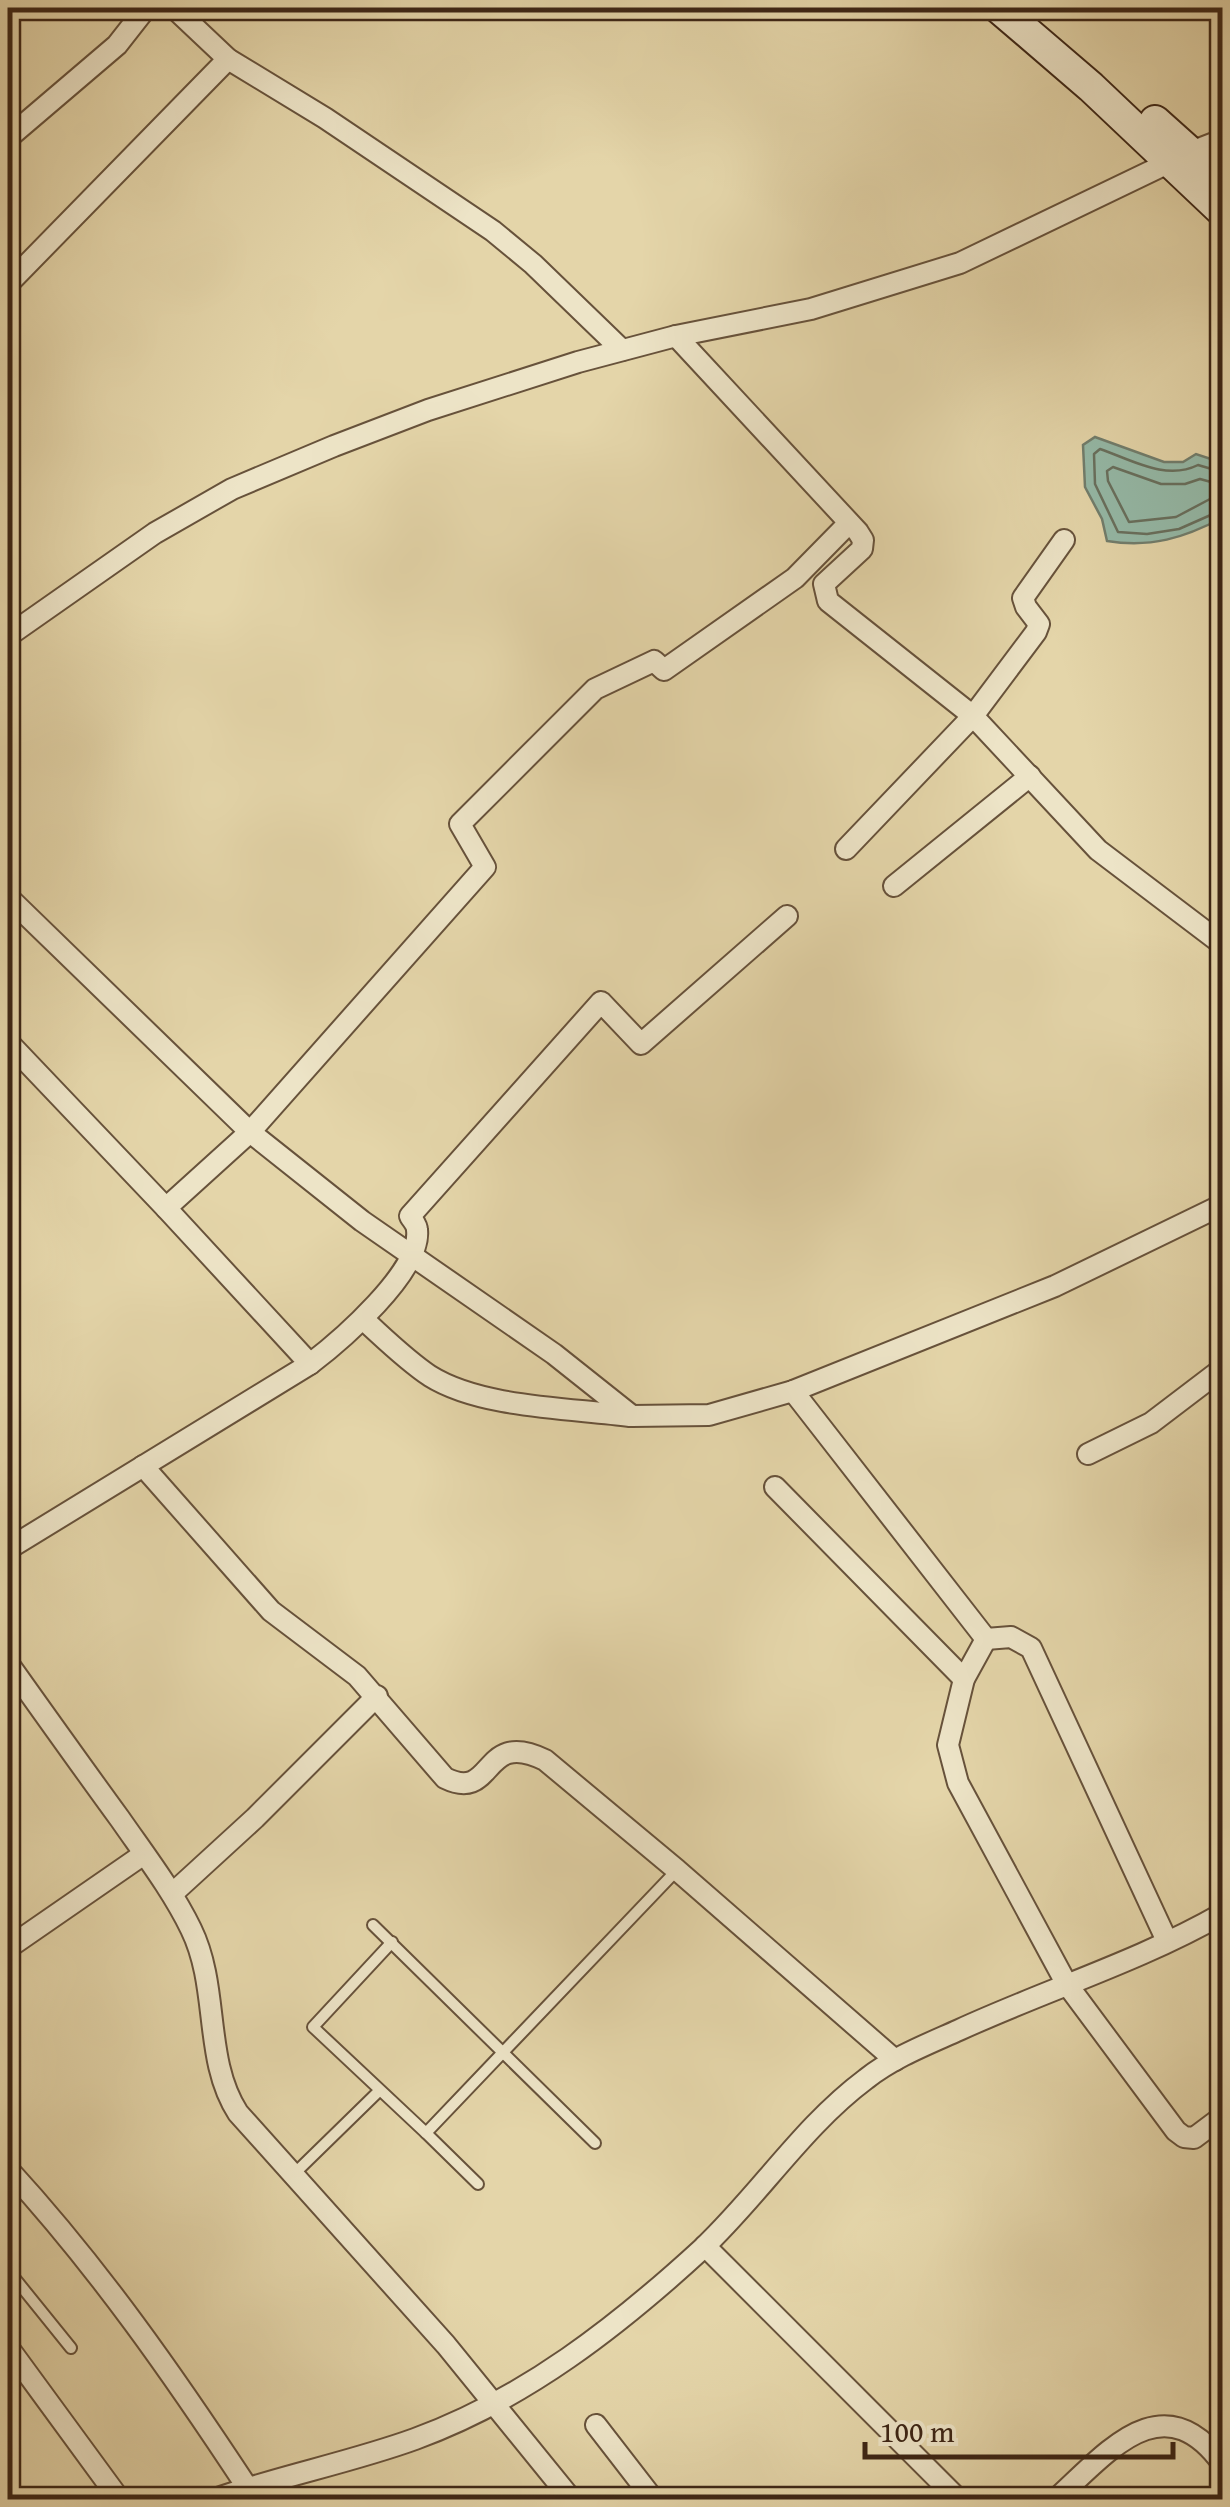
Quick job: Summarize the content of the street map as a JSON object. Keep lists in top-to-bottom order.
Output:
{
  "scale_bar": "100 m"
}
